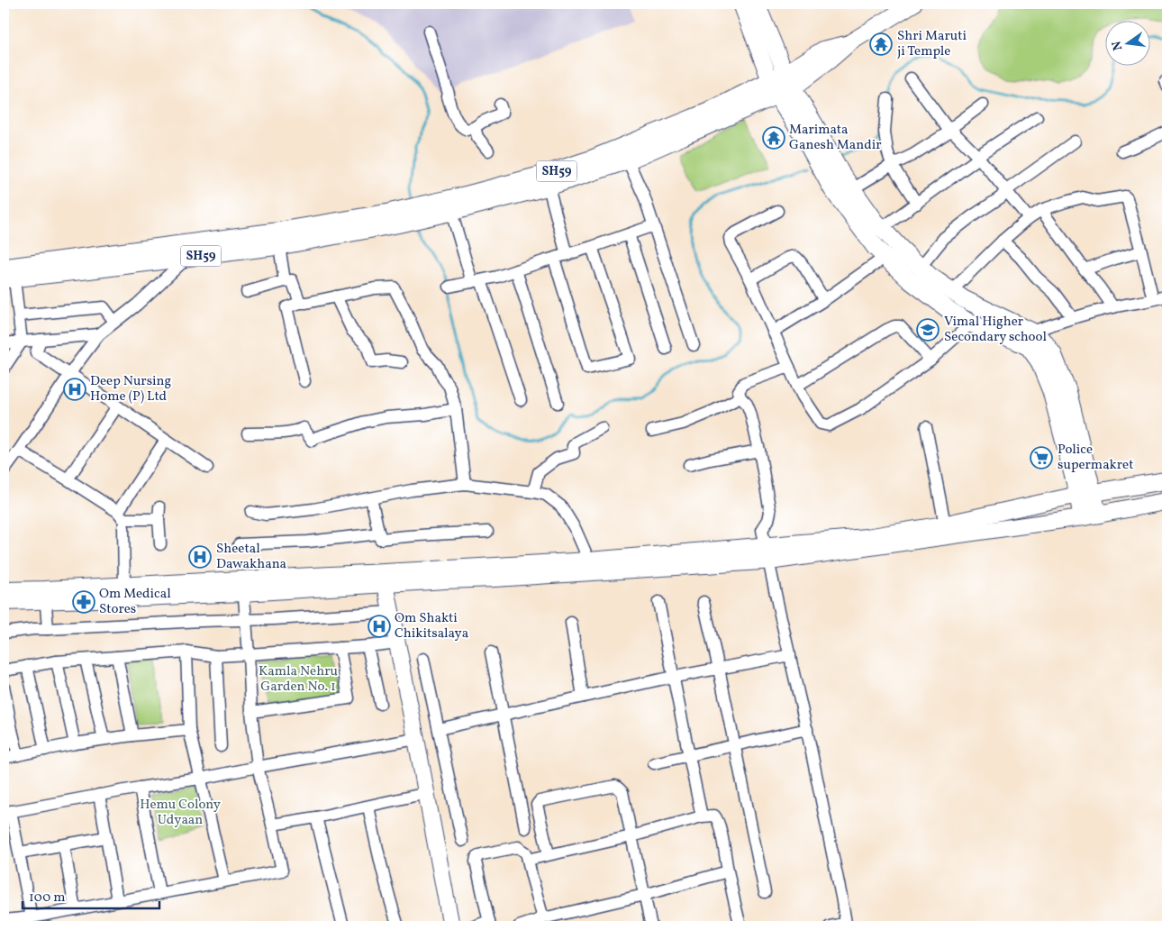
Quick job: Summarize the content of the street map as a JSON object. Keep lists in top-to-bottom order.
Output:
{
  "streets": {
    "main road": ["SH59"]
  },
  "parks": ["Kamla Nehru Garden No. 1", "Hemu Colony Udyaan"],
  "places": {
    "temple": ["Shri Maruti ji Temple", "Marimata Ganesh Mandir"],
    "school or university": ["Vimal Higher Secondary school"],
    "hospital": ["Deep Nursing Home (P) Ltd", "Sheetal Dawakhana", "Om Shakti Chikitsalaya"],
    "supermarket": ["Police supermakret"],
    "pharmacy": ["Om Medical Stores"]
  },
  "scale_bar": "100 m",
  "north": "left"
}
